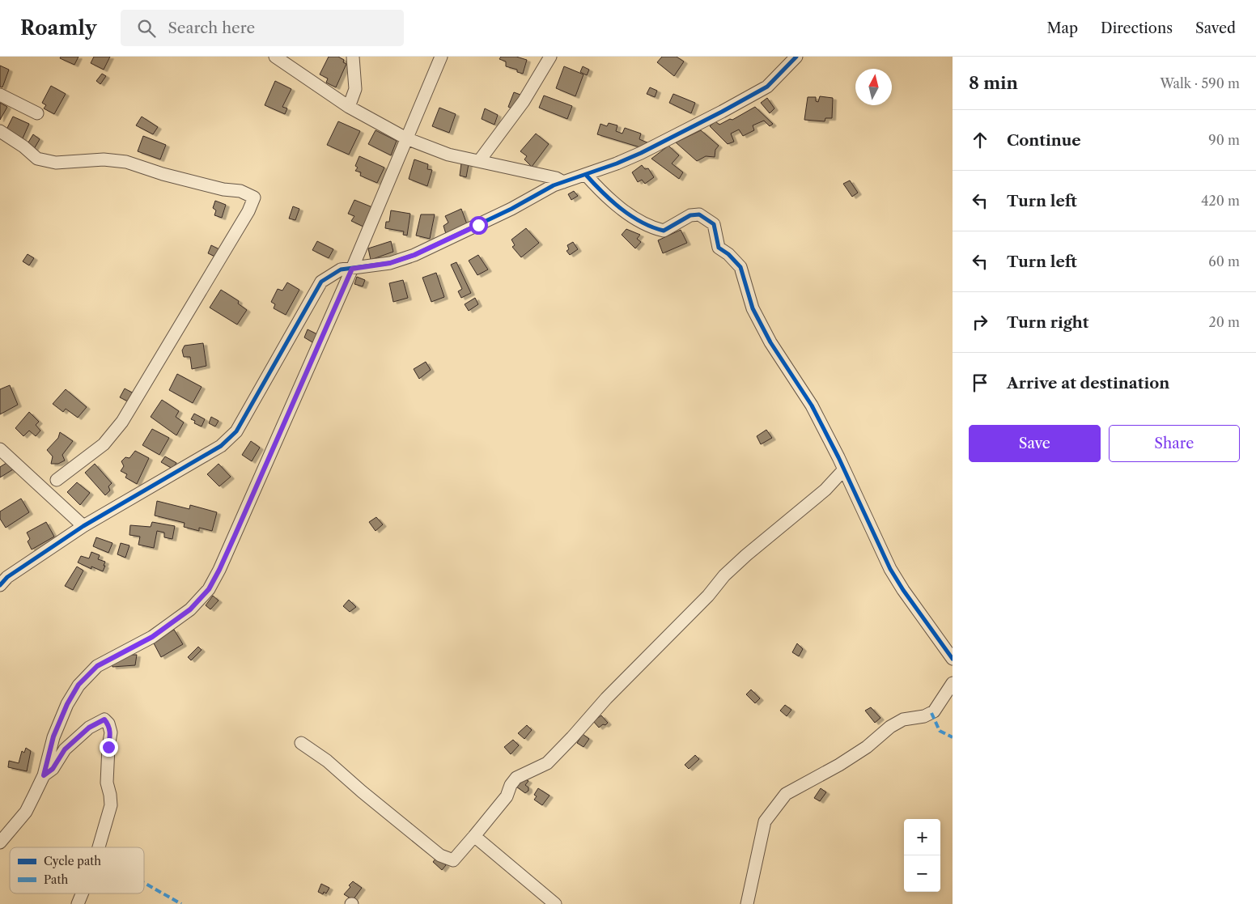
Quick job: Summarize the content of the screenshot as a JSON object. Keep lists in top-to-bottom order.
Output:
{
  "legend": ["Cycle path", "Path"],
  "north": "top",
  "page": {
    "header": "Roamly",
    "search": "Search here",
    "nav": ["Map", "Directions", "Saved"],
    "heading": ["8 min", "Walk · 590 m"],
    "list": [
      ["Continue", "90 m"],
      ["Turn left", "420 m"],
      ["Turn left", "60 m"],
      ["Turn right", "20 m"],
      "Arrive at destination"
    ],
    "buttons": ["Save", "Share"],
    "map_buttons": ["+", "−"]
  }
}
